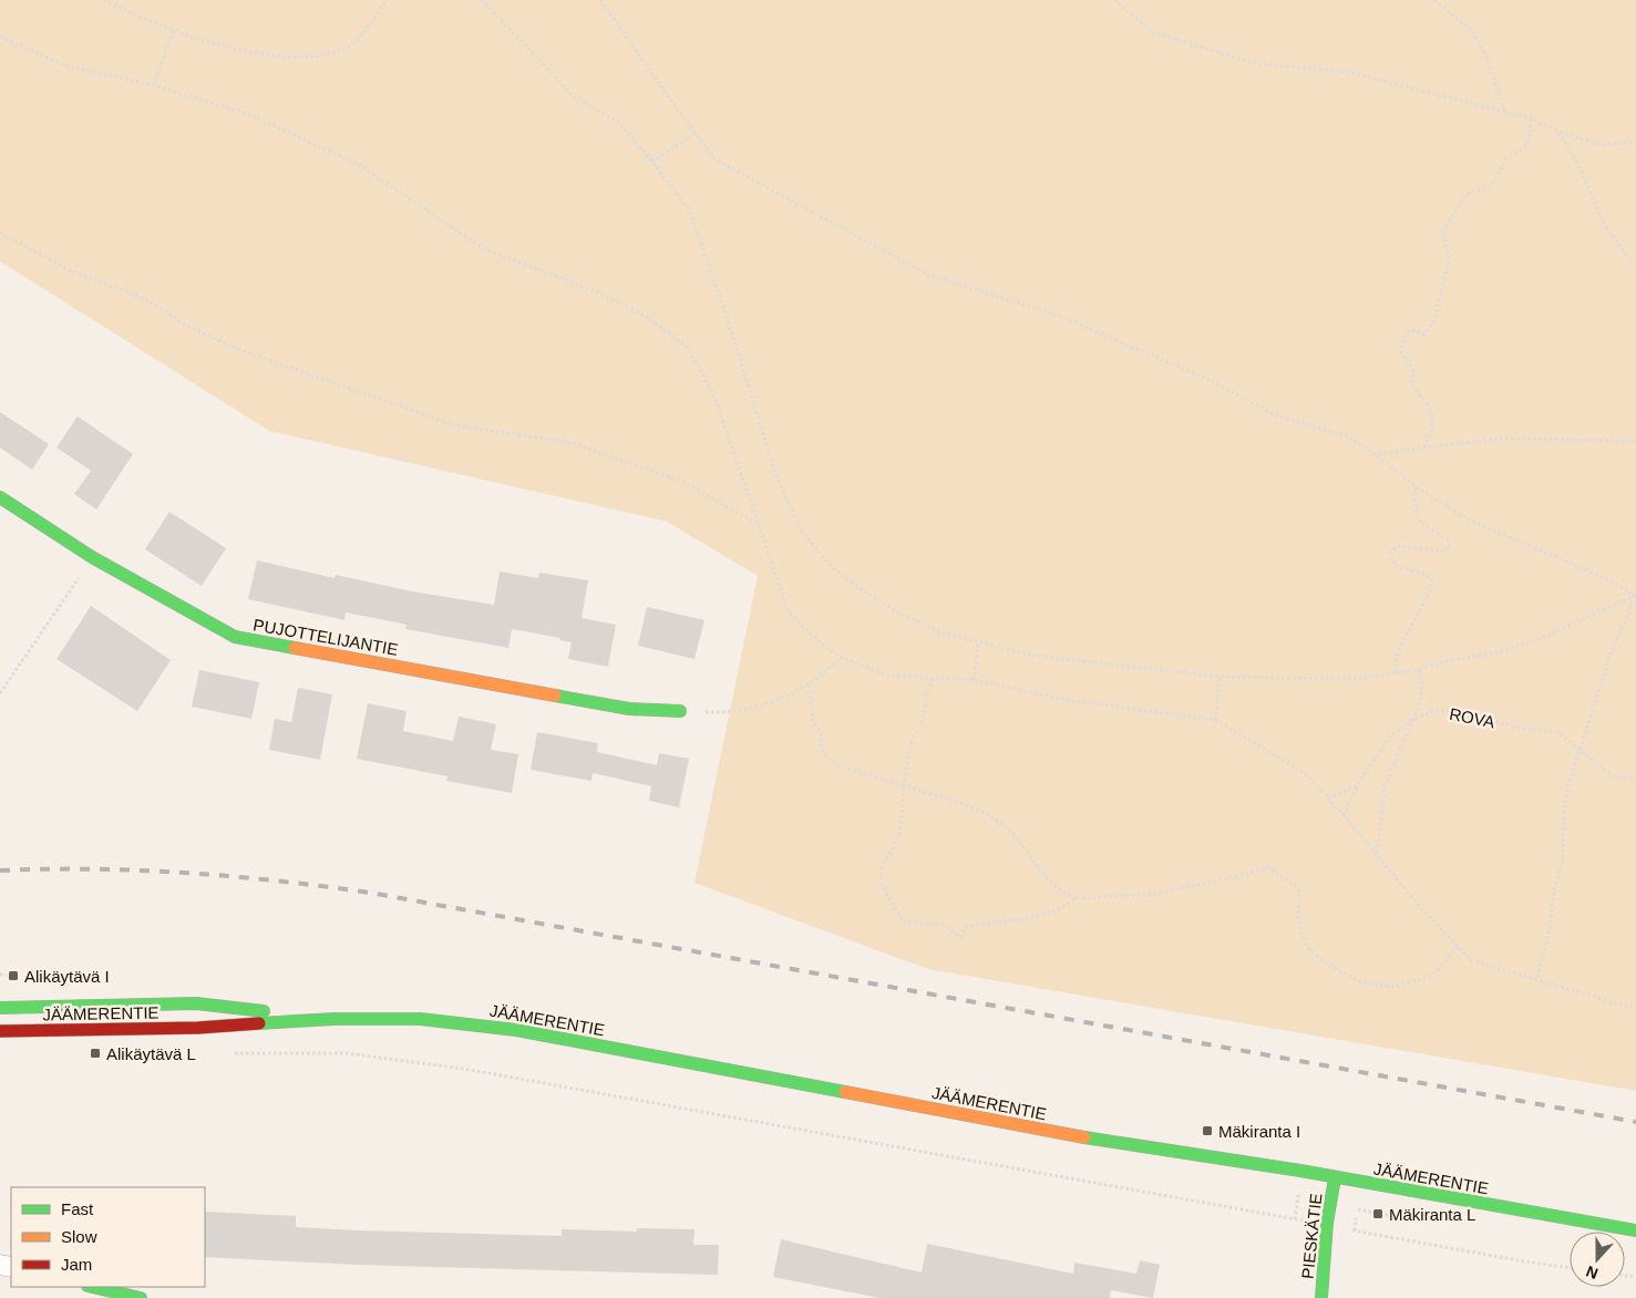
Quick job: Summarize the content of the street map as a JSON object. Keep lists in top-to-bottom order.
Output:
{
  "streets": {
    "main road": ["PUJOTTELIJANTIE", "JÄÄMERENTIE", "PIESKÄTIE"],
    "path": ["ROVA"]
  },
  "crossings": [
    ["JÄÄMERENTIE", "PIESKÄTIE"]
  ],
  "places": {
    "transit": [
      "Alikäytävä I",
      "Alikäytävä L",
      "Mäkiranta I",
      "Mäkiranta L"
    ]
  },
  "legend": ["Fast", "Slow", "Jam"],
  "north": "bottom"
}
